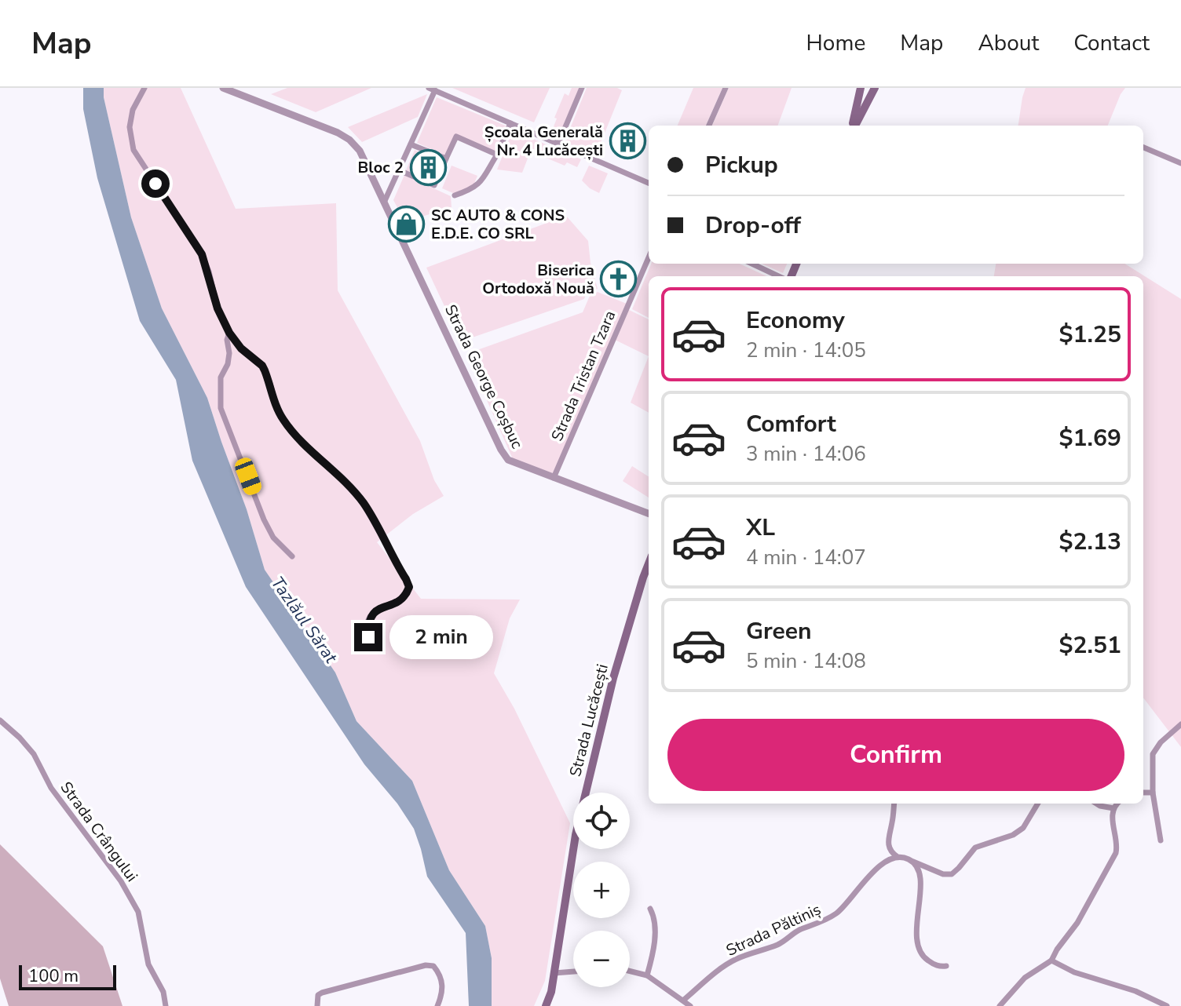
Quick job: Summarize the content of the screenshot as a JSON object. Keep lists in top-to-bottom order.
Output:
{
  "streets": {
    "main road": ["Strada Lucăcești"],
    "street": [
      "Strada Tristan Tzara",
      "Strada George Coșbuc",
      "Strada Crângului",
      "Strada Păltiniș"
    ]
  },
  "crossings": [
    ["Strada Tristan Tzara", "Strada George Coșbuc"]
  ],
  "water": ["Tazlăul Sărat"],
  "places": {
    "building": ["Școala Generală Nr. 4 Lucăcești", "Bloc 2"],
    "shop": ["SC AUTO & CONS E.D.E. CO SRL"],
    "church": ["Biserica Ortodoxă Nouă"]
  },
  "scale_bar": "100 m",
  "page": {
    "header": "Map",
    "nav": [
      "Home",
      "Map",
      "About",
      "Contact"
    ],
    "banner": ["Pickup", "Drop-off"],
    "list": [
      {
        "name": "Economy",
        "note": "2 min · 14:05",
        "value": "$1.25"
      },
      {
        "name": "Comfort",
        "note": "3 min · 14:06",
        "value": "$1.69"
      },
      {
        "name": "XL",
        "note": "4 min · 14:07",
        "value": "$2.13"
      },
      {
        "name": "Green",
        "note": "5 min · 14:08",
        "value": "$2.51"
      }
    ],
    "bubble": "2 min",
    "buttons": "Confirm",
    "map_buttons": ["+", "−"],
    "scale": "100 m"
  }
}
